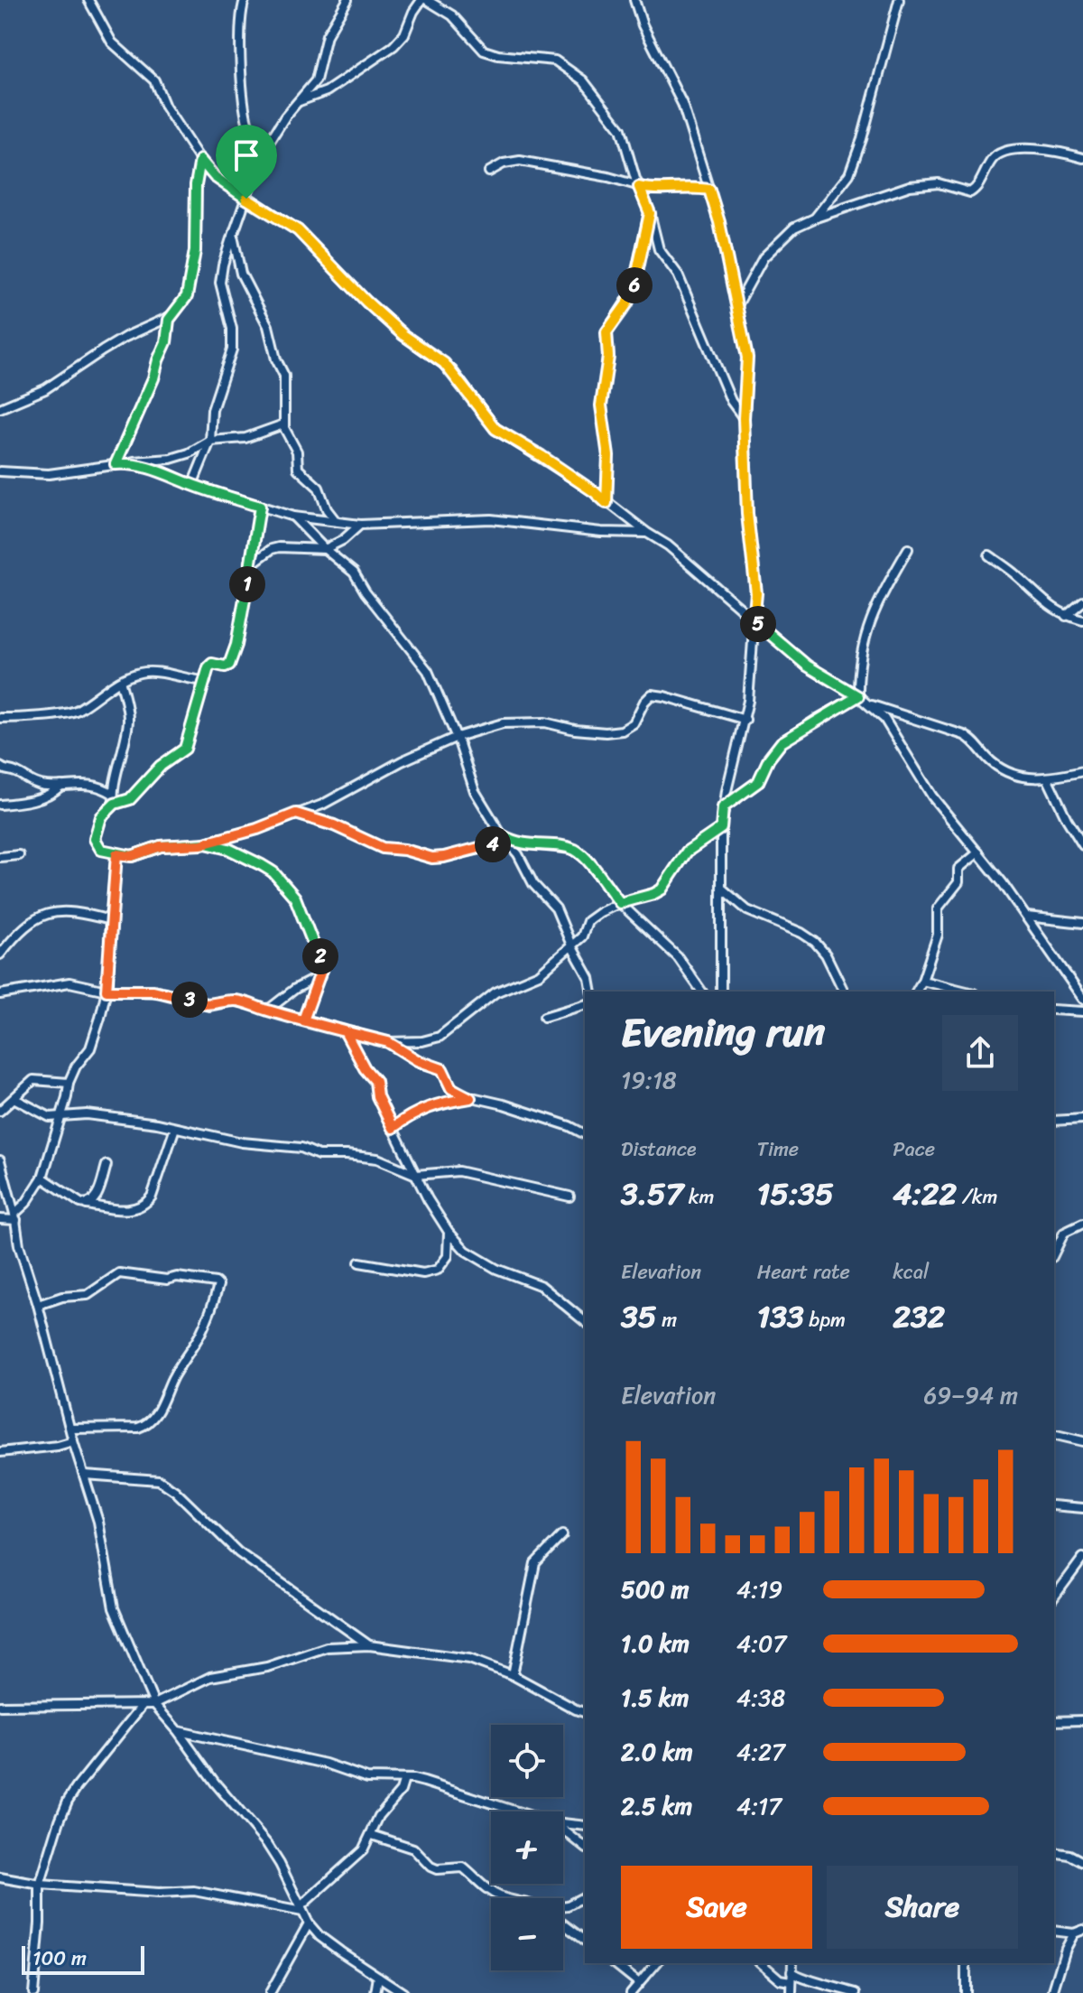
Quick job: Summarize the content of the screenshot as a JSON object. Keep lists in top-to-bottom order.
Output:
{
  "scale_bar": "100 m",
  "page": {
    "pins": [
      "6",
      "1",
      "5",
      "4",
      "2",
      "3"
    ],
    "heading": ["Evening run", "19:18"],
    "stats": [
      ["Distance", "3.57 km"],
      ["Time", "15:35"],
      ["Pace", "4:22 /km"],
      ["Elevation", "35 m"],
      ["Heart rate", "133 bpm"],
      ["kcal", "232"]
    ],
    "chart": ["Elevation", "69–94 m"],
    "list": [
      {
        "name": "500 m",
        "note": "4:19"
      },
      {
        "name": "1.0 km",
        "note": "4:07"
      },
      {
        "name": "1.5 km",
        "note": "4:38"
      },
      {
        "name": "2.0 km",
        "note": "4:27"
      },
      {
        "name": "2.5 km",
        "note": "4:17"
      }
    ],
    "map_buttons": ["+", "−"],
    "buttons": ["Save", "Share"],
    "scale": "100 m"
  }
}
